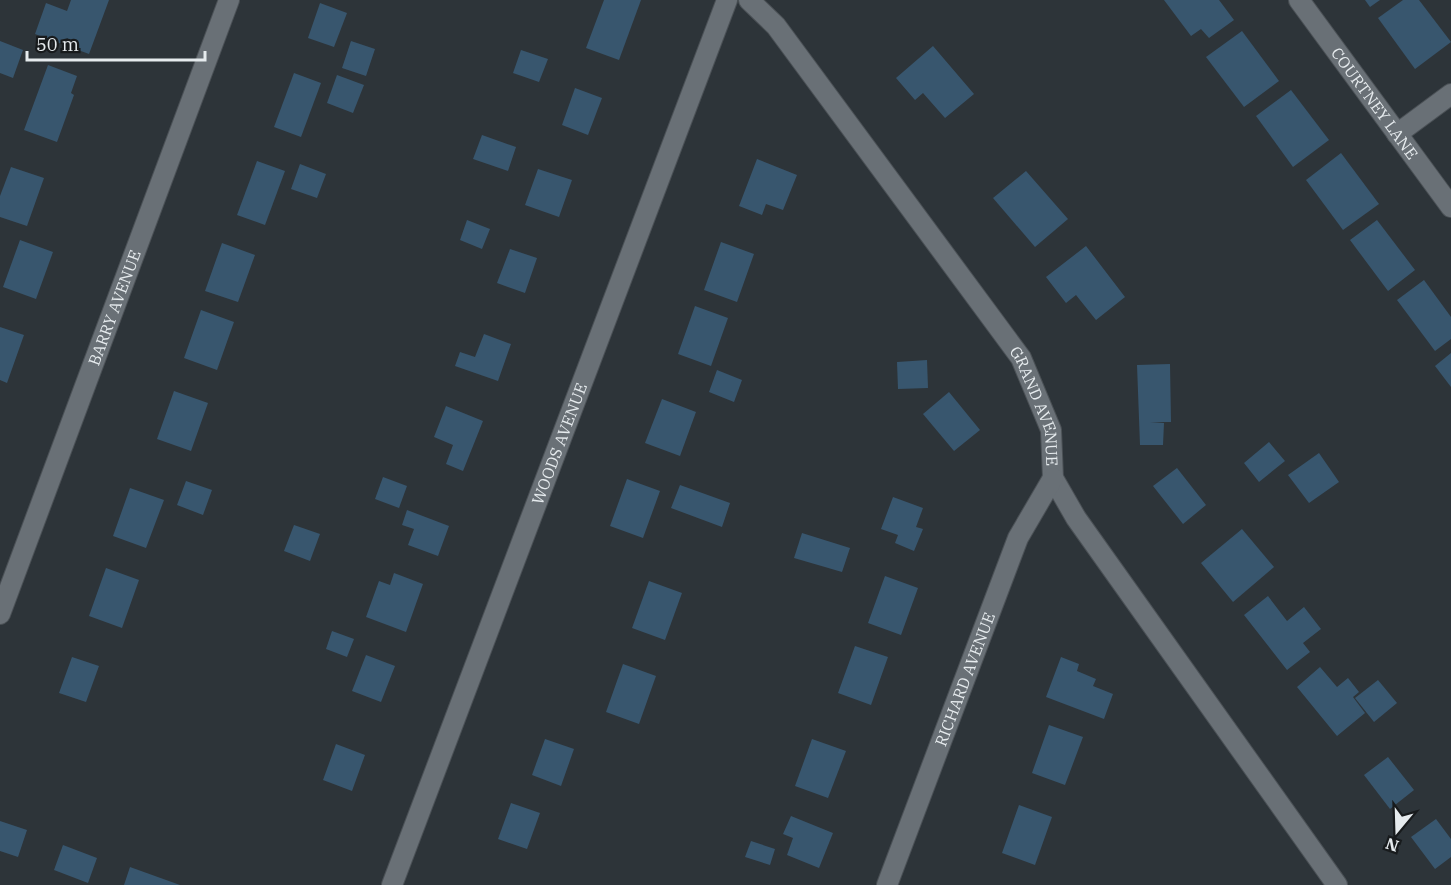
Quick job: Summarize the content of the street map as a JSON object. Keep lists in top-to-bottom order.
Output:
{
  "streets": {
    "street": [
      "COURTNEY LANE",
      "BARRY AVENUE",
      "GRAND AVENUE",
      "WOODS AVENUE",
      "RICHARD AVENUE"
    ]
  },
  "crossings": [
    ["GRAND AVENUE", "RICHARD AVENUE"]
  ],
  "scale_bar": "50 m",
  "north": "bottom"
}
